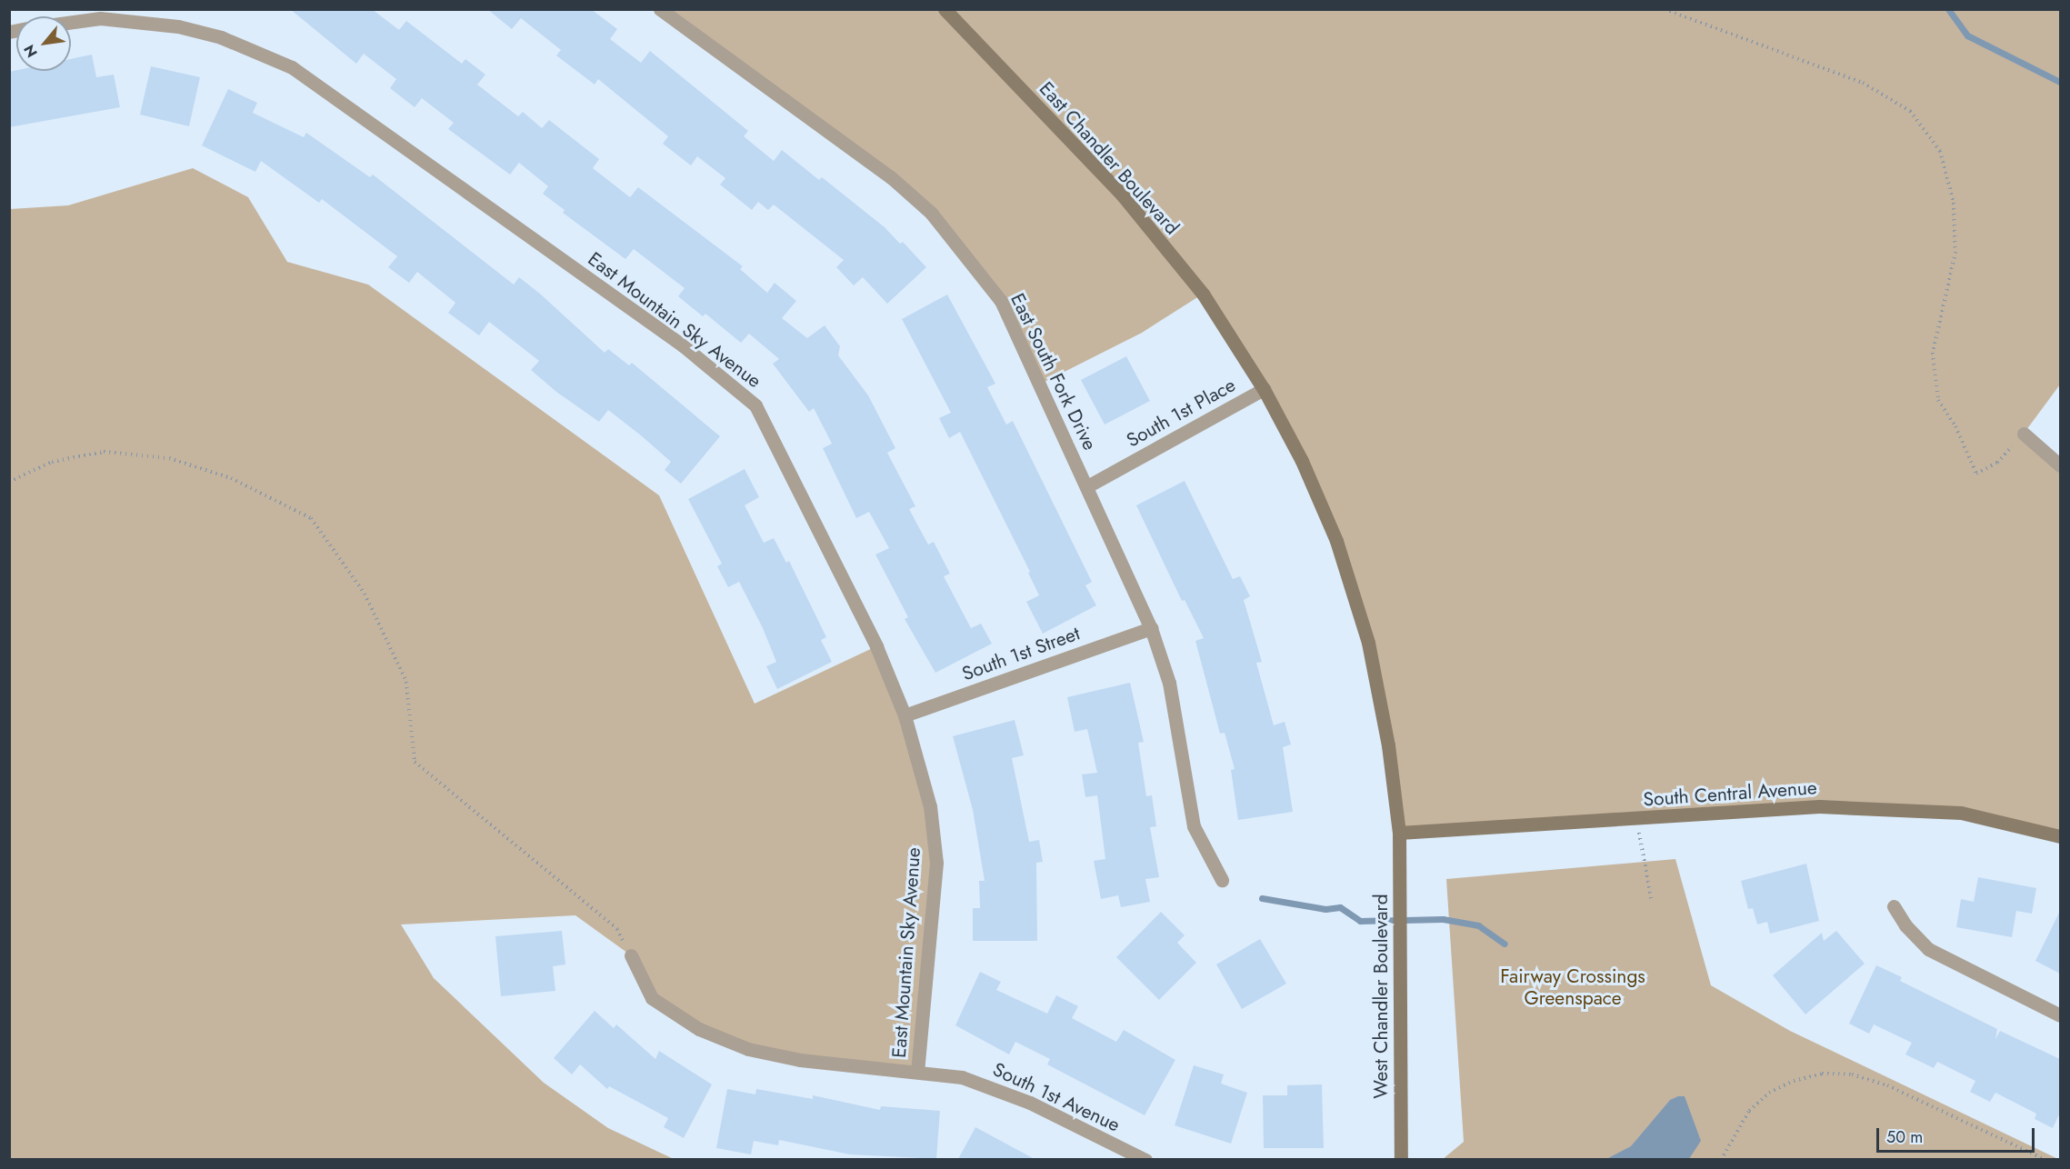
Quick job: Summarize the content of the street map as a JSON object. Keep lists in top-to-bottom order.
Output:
{
  "streets": {
    "main road": ["East Chandler Boulevard", "South Central Avenue", "West Chandler Boulevard"],
    "street": [
      "East Mountain Sky Avenue",
      "East South Fork Drive",
      "South 1st Place",
      "South 1st Street",
      "South 1st Avenue"
    ]
  },
  "crossings": [
    ["East Chandler Boulevard", "South 1st Place"],
    ["East Chandler Boulevard", "South Central Avenue"],
    ["East Chandler Boulevard", "West Chandler Boulevard"],
    ["East Mountain Sky Avenue", "South 1st Street"],
    ["East Mountain Sky Avenue", "South 1st Avenue"],
    ["East South Fork Drive", "South 1st Place"],
    ["East South Fork Drive", "South 1st Street"],
    ["South Central Avenue", "West Chandler Boulevard"]
  ],
  "parks": ["Fairway Crossings Greenspace"],
  "scale_bar": "50 m",
  "north": "bottom left"
}
